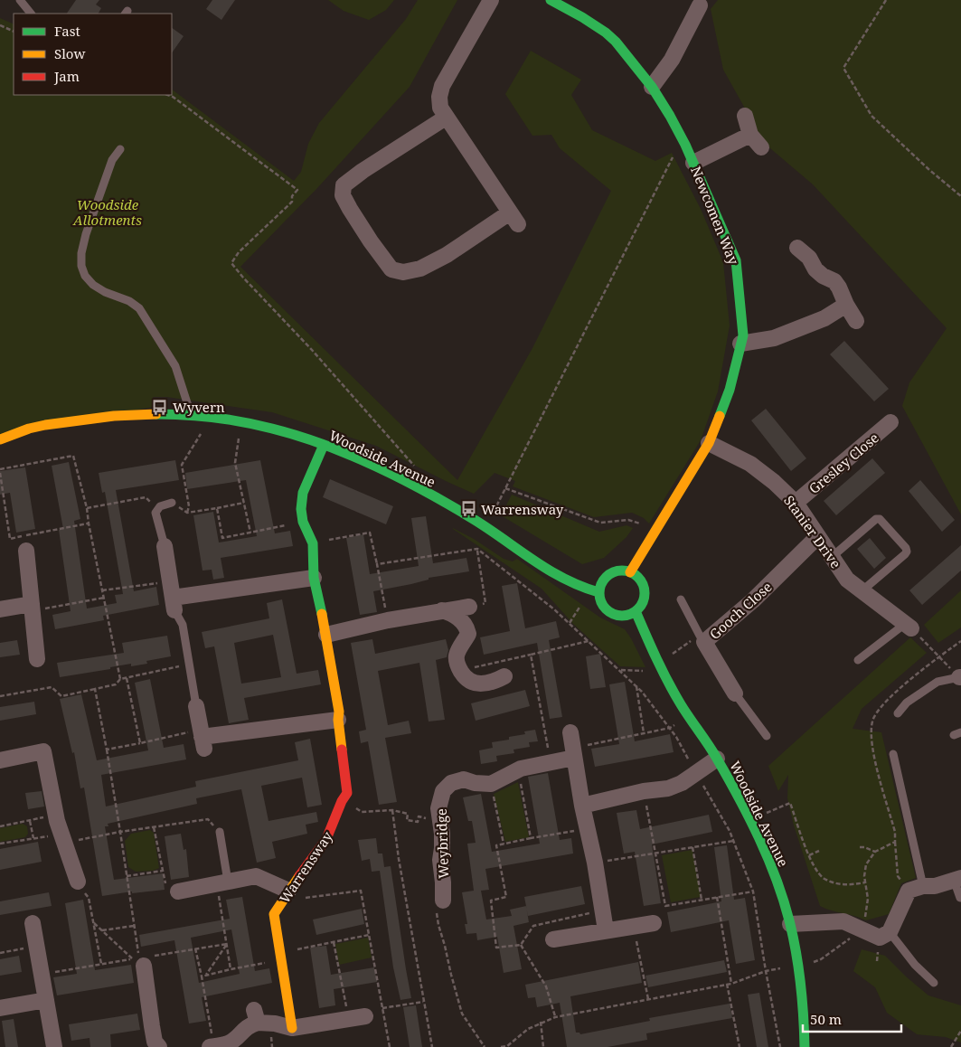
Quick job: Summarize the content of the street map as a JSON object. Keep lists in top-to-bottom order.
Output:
{
  "streets": {
    "street": [
      "Newcomen Way",
      "Woodside Avenue",
      "Gresley Close",
      "Stanier Drive",
      "Gooch Close",
      "Weybridge",
      "Warrensway"
    ]
  },
  "crossings": [
    ["Newcomen Way", "Woodside Avenue"],
    ["Newcomen Way", "Stanier Drive"],
    ["Woodside Avenue", "Warrensway"],
    ["Gresley Close", "Stanier Drive"],
    ["Stanier Drive", "Gooch Close"]
  ],
  "parks": ["Woodside Allotments"],
  "places": {
    "bus stop": ["Wyvern", "Warrensway"]
  },
  "legend": ["Fast", "Slow", "Jam"],
  "scale_bar": "50 m"
}
